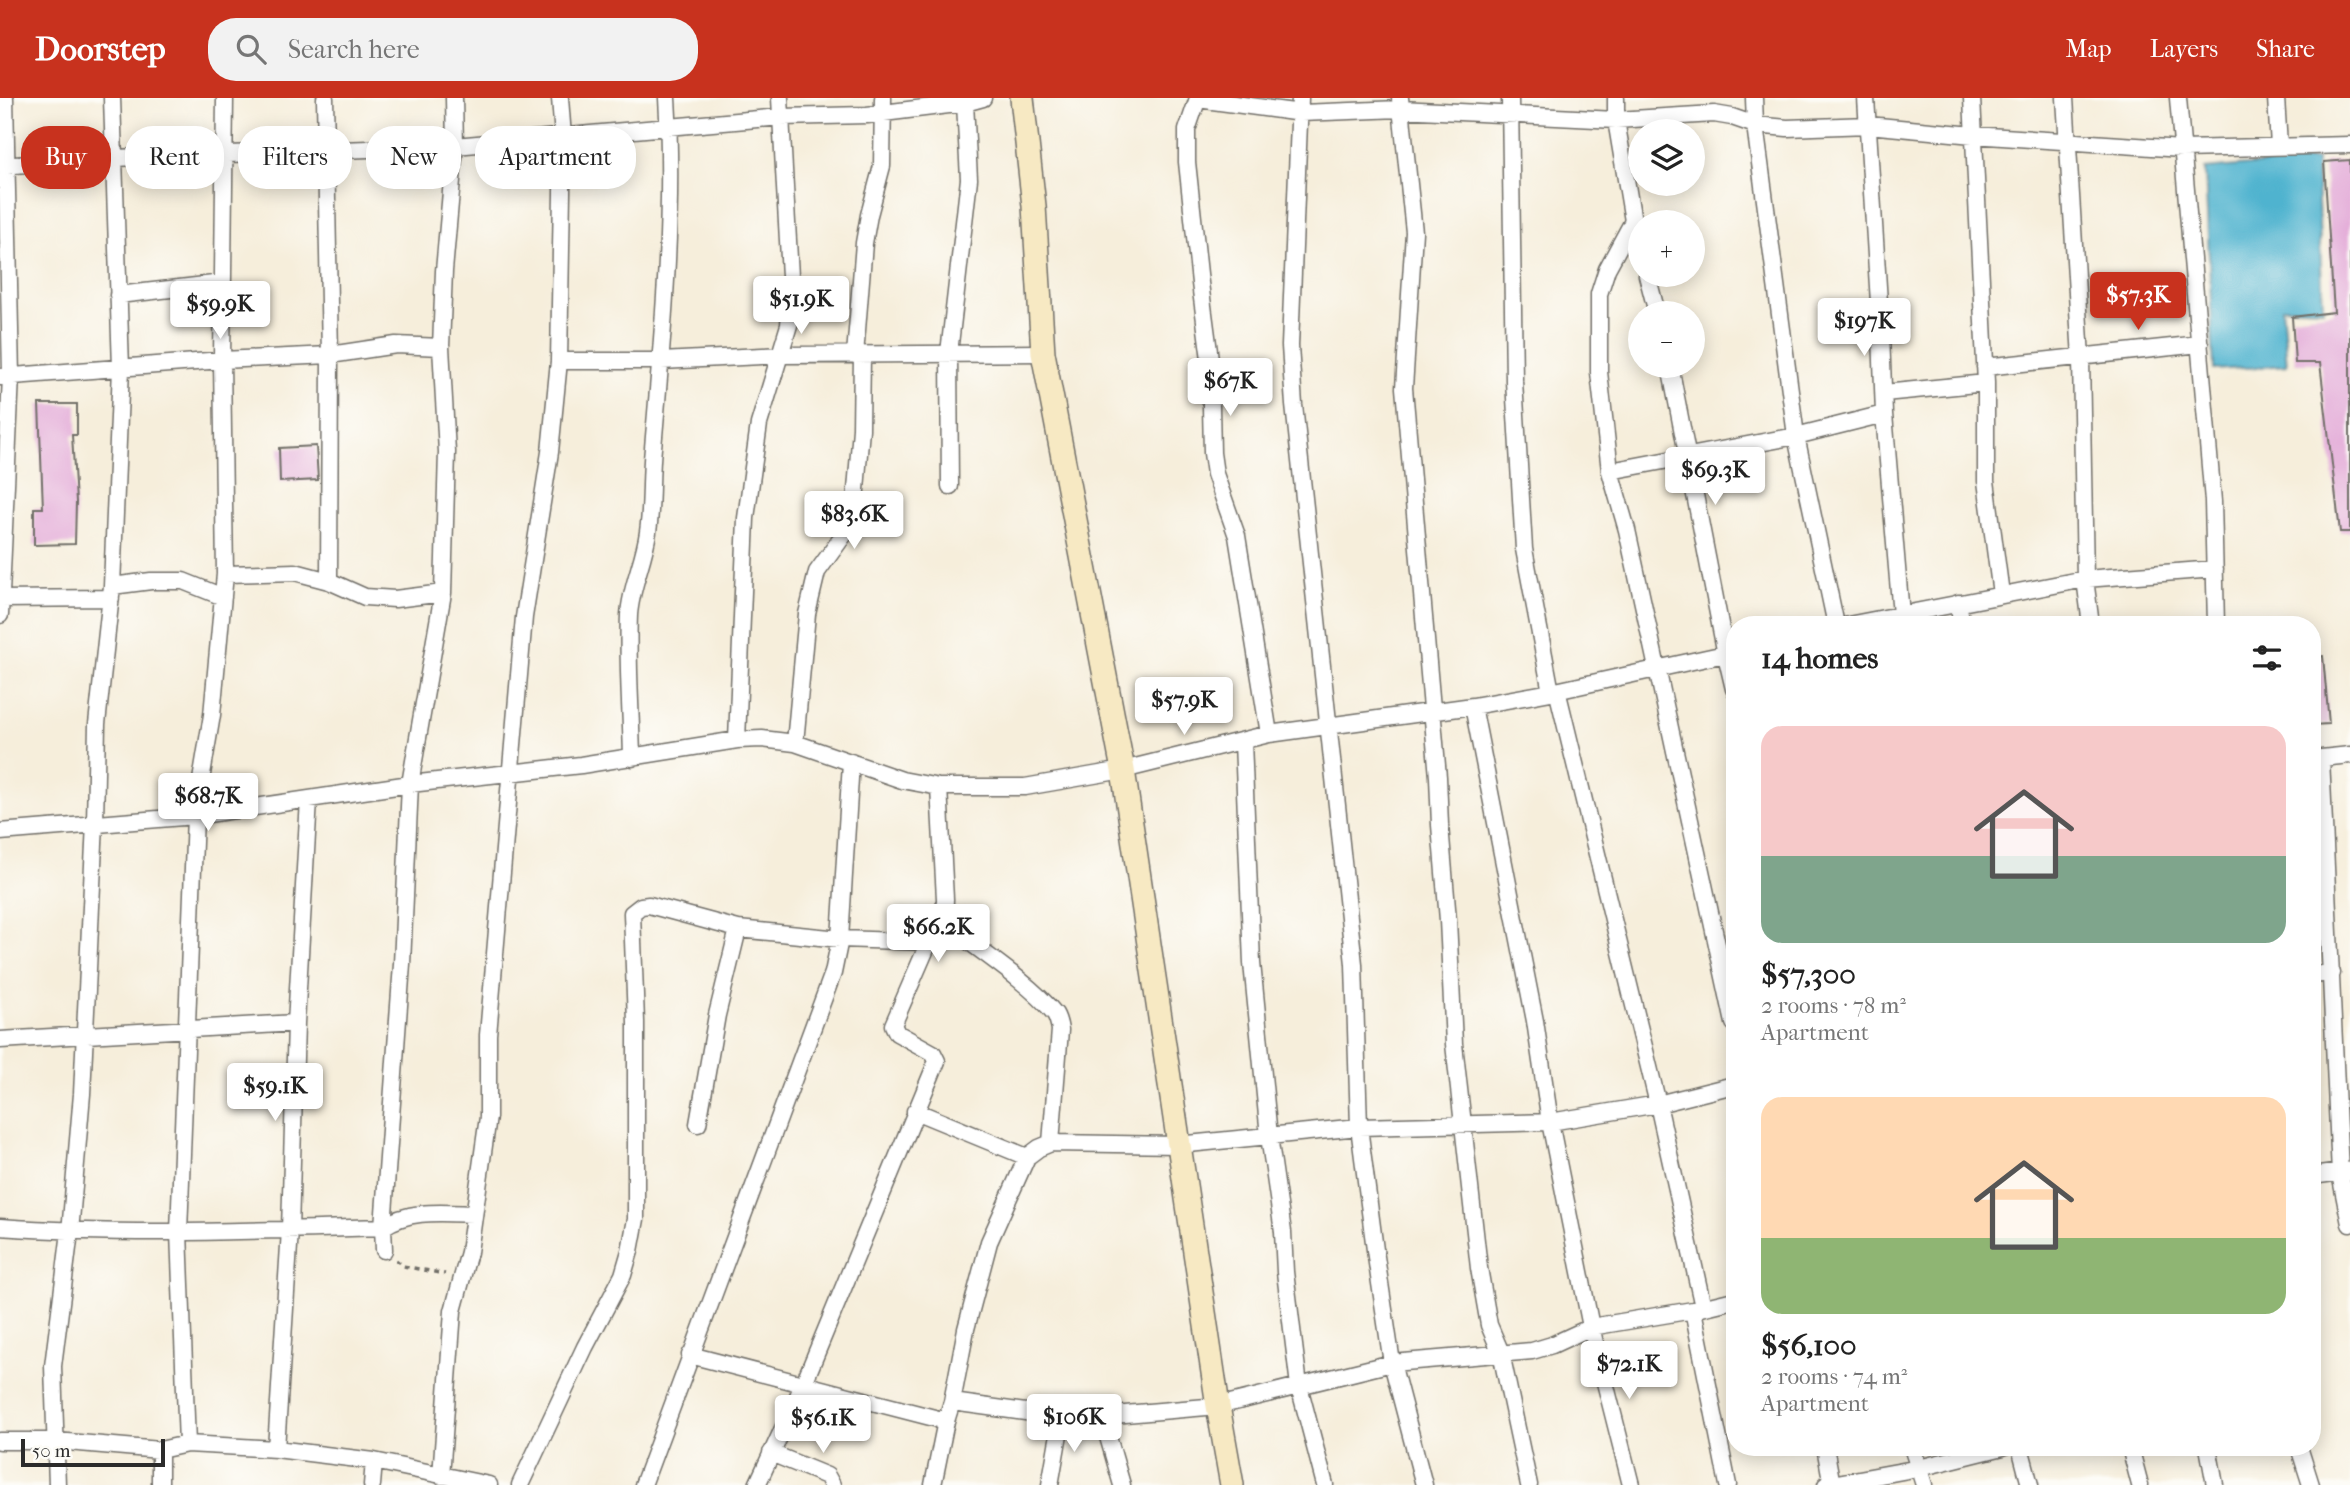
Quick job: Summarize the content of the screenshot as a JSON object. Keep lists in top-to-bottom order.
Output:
{
  "scale_bar": "50 m",
  "page": {
    "header": "Doorstep",
    "search": "Search here",
    "nav": ["Map", "Layers", "Share"],
    "map_buttons": ["+", "−"],
    "chip": [
      "Buy",
      "Rent",
      "Filters",
      "New",
      "Apartment"
    ],
    "price": [
      "$57.3K",
      "$51.9K",
      "$59.9K",
      "$197K",
      "$67K",
      "$69.3K",
      "$83.6K",
      "$57.9K",
      "$68.7K",
      "$66.2K",
      "$59.1K",
      "$72.1K",
      "$106K",
      "$56.1K"
    ],
    "heading": "14 homes",
    "list": [
      {
        "name": "$57,300",
        "note": "2 rooms · 78 m² · Apartment"
      },
      {
        "name": "$56,100",
        "note": "2 rooms · 74 m² · Apartment"
      }
    ],
    "scale": "50 m"
  }
}
